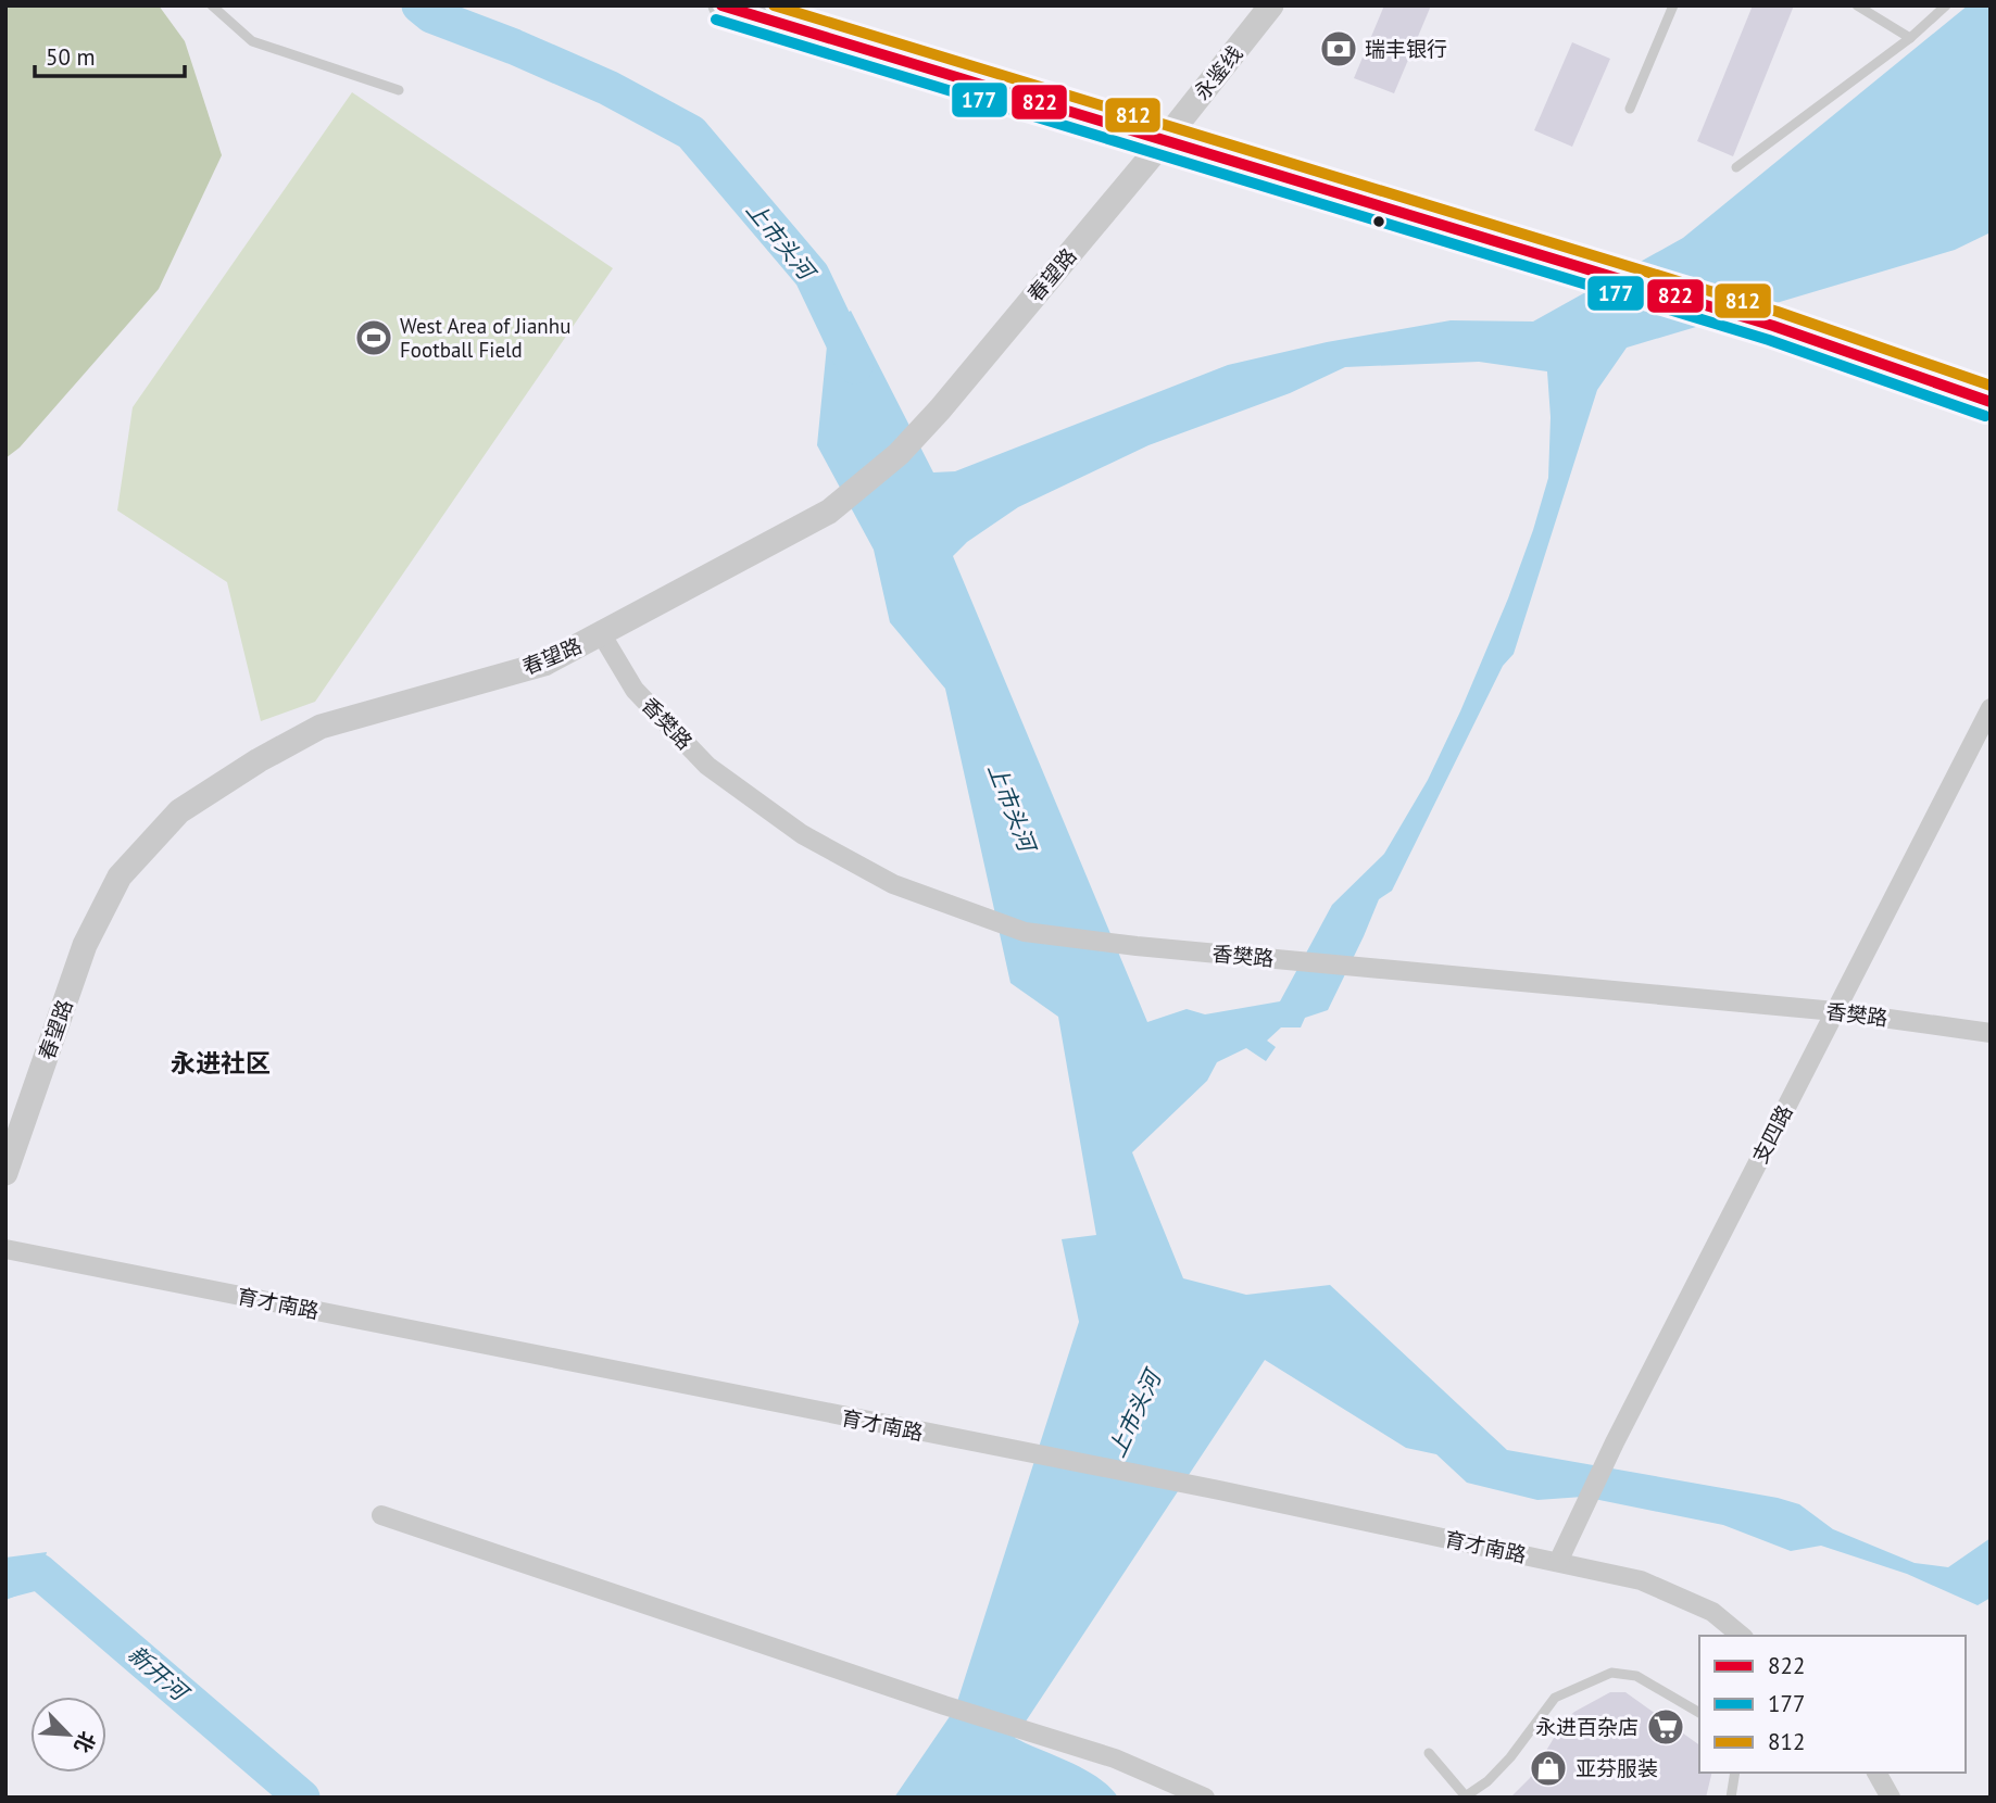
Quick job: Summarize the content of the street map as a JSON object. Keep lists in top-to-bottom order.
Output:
{
  "streets": {
    "street": [
      "永鉴线",
      "春望路",
      "香樊路",
      "支四路",
      "育才南路"
    ]
  },
  "crossings": [
    ["永鉴线", "春望路"],
    ["春望路", "香樊路"],
    ["香樊路", "支四路"],
    ["支四路", "育才南路"]
  ],
  "districts": ["永进社区"],
  "water": ["上市头河", "新开河"],
  "places": {
    "bank": ["瑞丰银行"],
    "sports": ["West Area of Jianhu Football Field"],
    "supermarket": ["永进百杂店"],
    "shop": ["亚芬服装"]
  },
  "lines": ["transit line 822", "transit line 812", "transit line 177"],
  "legend": ["822", "177", "812"],
  "scale_bar": "50 m",
  "north": "bottom right"
}
